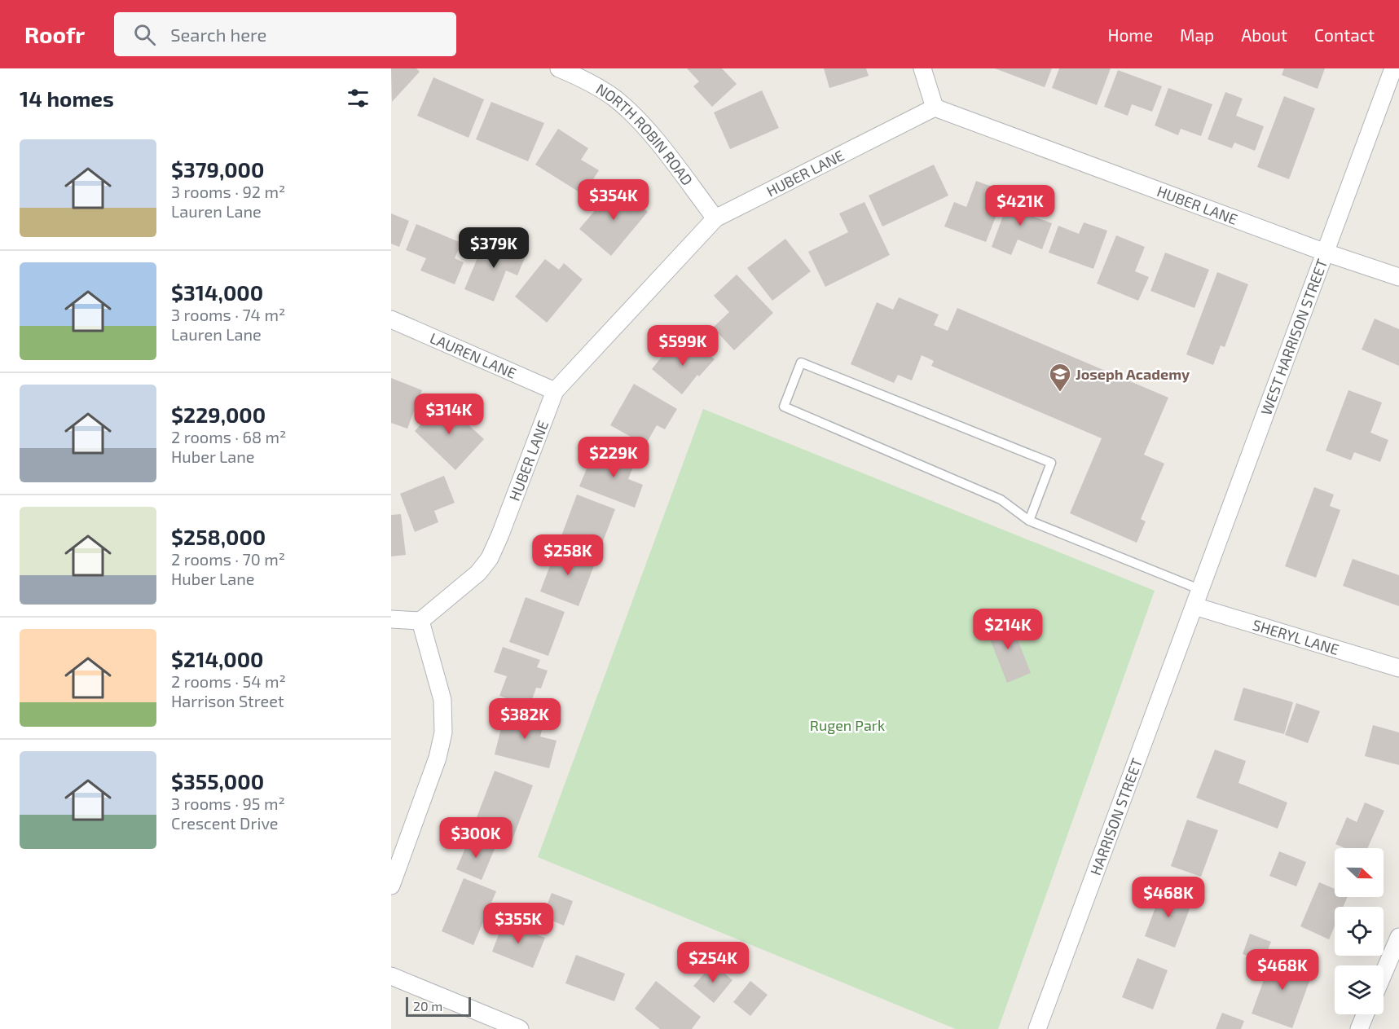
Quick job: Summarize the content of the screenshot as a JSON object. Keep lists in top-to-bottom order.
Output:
{
  "streets": {
    "street": [
      "NORTH ROBIN ROAD",
      "HUBER LANE",
      "WEST HARRISON STREET",
      "LAUREN LANE",
      "SHERYL LANE",
      "HARRISON STREET"
    ]
  },
  "crossings": [
    ["NORTH ROBIN ROAD", "HUBER LANE"],
    ["HUBER LANE", "WEST HARRISON STREET"],
    ["HUBER LANE", "LAUREN LANE"],
    ["WEST HARRISON STREET", "SHERYL LANE"],
    ["WEST HARRISON STREET", "HARRISON STREET"],
    ["SHERYL LANE", "HARRISON STREET"]
  ],
  "parks": ["Rugen Park"],
  "places": {
    "school or university": ["Joseph Academy"]
  },
  "scale_bar": "20 m",
  "north": "right",
  "page": {
    "header": "Roofr",
    "search": "Search here",
    "nav": [
      "Home",
      "Map",
      "About",
      "Contact"
    ],
    "heading": "14 homes",
    "list": [
      {
        "name": "$379,000",
        "note": "3 rooms · 92 m² · Lauren Lane"
      },
      {
        "name": "$314,000",
        "note": "3 rooms · 74 m² · Lauren Lane"
      },
      {
        "name": "$229,000",
        "note": "2 rooms · 68 m² · Huber Lane"
      },
      {
        "name": "$258,000",
        "note": "2 rooms · 70 m² · Huber Lane"
      },
      {
        "name": "$214,000",
        "note": "2 rooms · 54 m² · Harrison Street"
      },
      {
        "name": "$355,000",
        "note": "3 rooms · 95 m² · Crescent Drive"
      }
    ],
    "price": [
      "$354K",
      "$421K",
      "$379K",
      "$599K",
      "$314K",
      "$229K",
      "$258K",
      "$214K",
      "$382K",
      "$300K",
      "$468K",
      "$355K",
      "$254K",
      "$468K"
    ],
    "scale": "20 m"
  }
}
